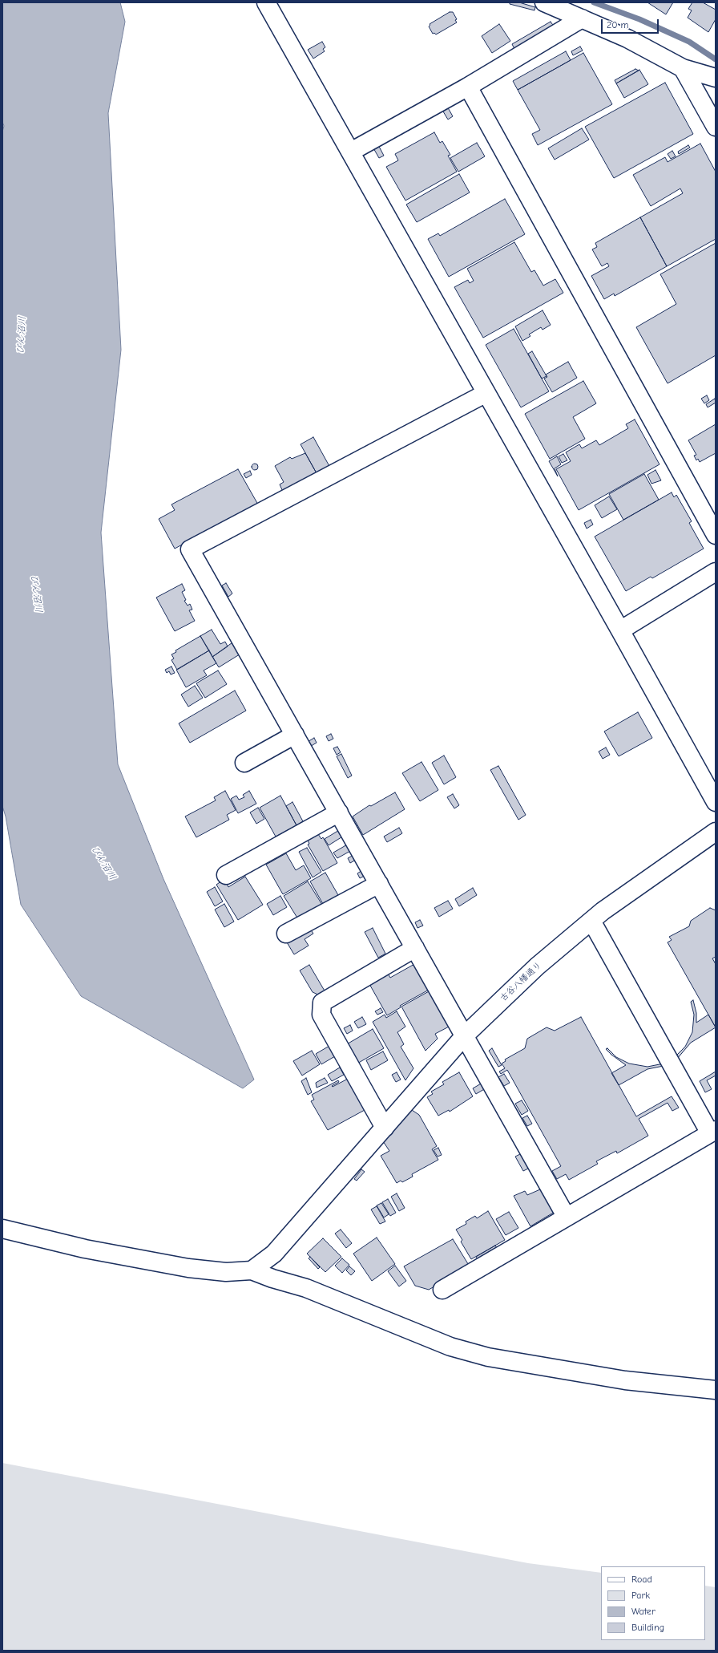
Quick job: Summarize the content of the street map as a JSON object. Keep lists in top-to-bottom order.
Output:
{
  "streets": {
    "street": ["古谷八幡通り"]
  },
  "water": ["びん沼川"],
  "legend": [
    "Road",
    "Park",
    "Water",
    "Building"
  ],
  "scale_bar": "20 m"
}
